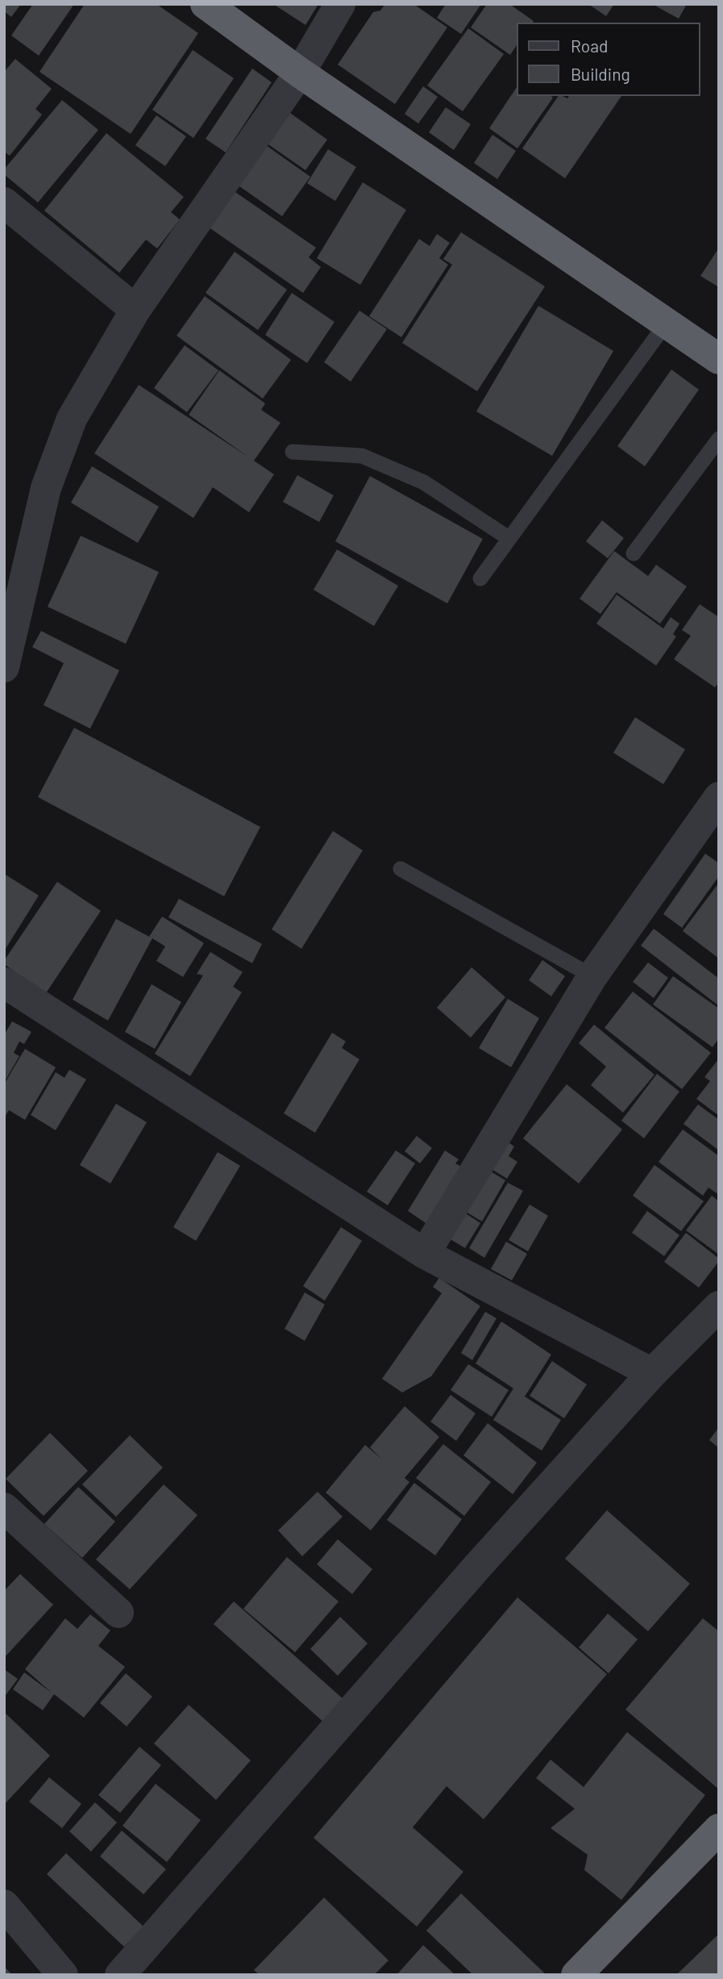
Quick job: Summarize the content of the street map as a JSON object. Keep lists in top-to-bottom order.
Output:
{
  "legend": ["Road", "Building"]
}
